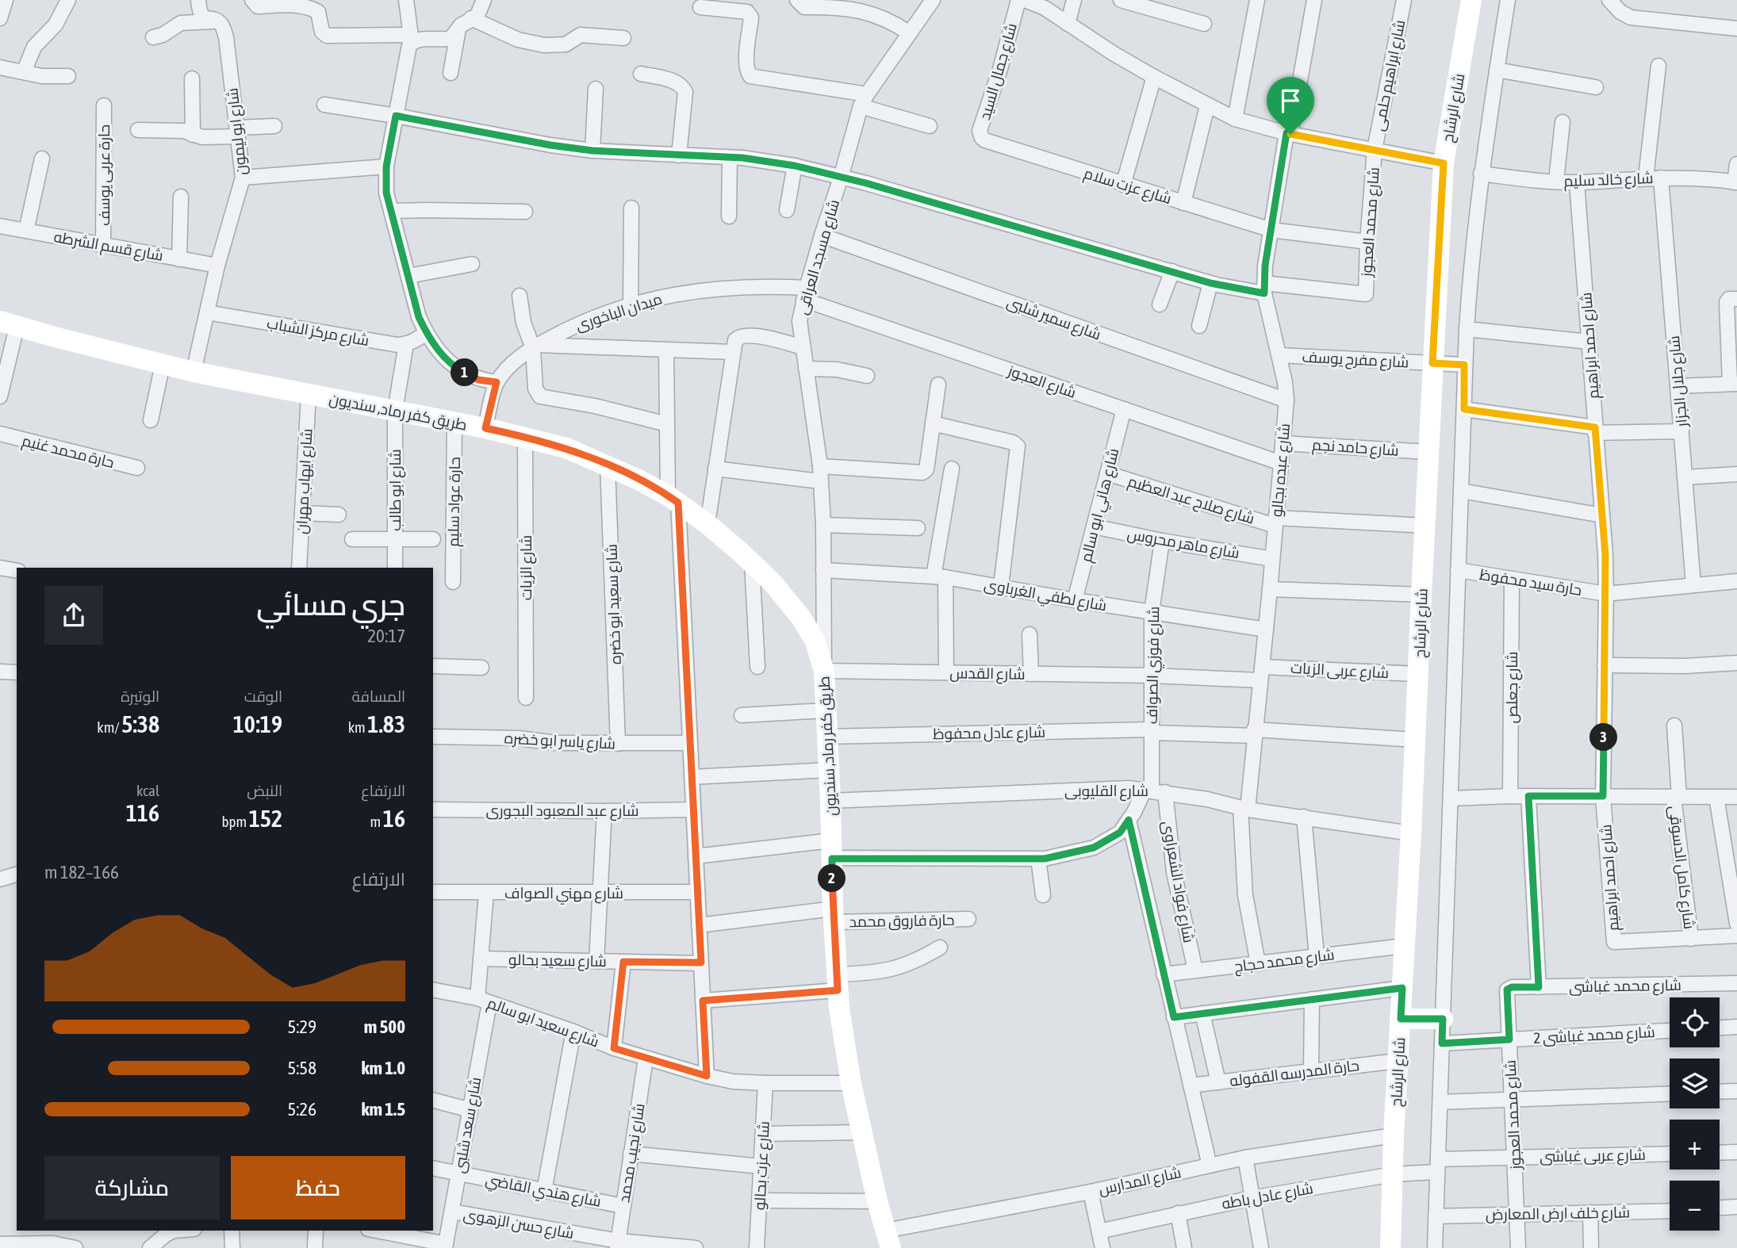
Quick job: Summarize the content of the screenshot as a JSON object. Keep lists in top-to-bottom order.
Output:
{
  "streets": {
    "street": [
      "شارع جمال السيد",
      "شارع ابراهيم حلمى",
      "شارع الرشاح",
      "شارع ابو ليمون",
      "حارة عربى يوسف",
      "شارع خالد سليم",
      "شارع عزت سلام",
      "شارع محمد العجوز",
      "شارع قسم الشرطه",
      "شارع مسجد العراقى",
      "ميدان الباخورى",
      "شارع سمير شلبى",
      "شارع مركز الشباب",
      "شارع احمد ابراهيم",
      "شارع مفرح يوسف",
      "شارع العجوز",
      "شارع جلال الجزار",
      "طريق كفر رماد, سنديون",
      "شارع حامد نجم",
      "حارة محمد غنيم",
      "شارع عبده بجالو",
      "شارع ايهاب مهران",
      "شارع ابو طالب",
      "شارع صلاح عبد العظيم",
      "حارة عواد سليم",
      "شارع هاني ابو سالم",
      "شارع ماهر محروس",
      "شارع الزيات",
      "حارة سيد محفوظ",
      "شارع لطفي الغرباوى",
      "شارع سعيد ابو خضره",
      "شارع فوزي الصواف",
      "شارع عربى الزيات",
      "شارع القدس",
      "شارع جعلص",
      "شارع عادل محفوظ",
      "شارع ياسر ابو خضره",
      "شارع القليوبى",
      "شارع عبد المعبود البجورى",
      "شارع كامل الدسوقى",
      "شارع فواد الشعراوى",
      "شارع مهني الصواف",
      "حارة فاروق محمد",
      "شارع سعيد بحالو",
      "شارع محمد حجاج",
      "شارع محمد غباشى",
      "شارع سعيد ابو سالم",
      "شارع محمد غباشى 2",
      "حارة المدرسه القفوله",
      "شارع سعد شلبى",
      "شارع نجيب محمد",
      "شارع عربى غباشى",
      "شارع عزت بحالو",
      "شارع المدارس",
      "شارع هندي القاضي",
      "شارع عادل باطه",
      "شارع خلف ارض المعارض",
      "شارع حسن الزهوى"
    ]
  },
  "crossings": [
    ["شارع جمال السيد", "شارع عزت سلام"],
    ["شارع ابراهيم حلمى", "شارع محمد العجوز"],
    ["شارع الرشاح", "شارع مفرح يوسف"],
    ["شارع الرشاح", "شارع حامد نجم"],
    ["شارع الرشاح", "شارع عربى الزيات"],
    ["شارع الرشاح", "شارع عادل محفوظ"],
    ["شارع الرشاح", "شارع القليوبى"],
    ["شارع الرشاح", "شارع محمد حجاج"],
    ["شارع الرشاح", "حارة المدرسه القفوله"],
    ["شارع الرشاح", "شارع المدارس"],
    ["شارع الرشاح", "شارع عادل باطه"],
    ["شارع ابو ليمون", "شارع قسم الشرطه"],
    ["شارع ابو ليمون", "شارع مركز الشباب"],
    ["شارع ابو ليمون", "طريق كفر رماد, سنديون"],
    ["حارة عربى يوسف", "شارع قسم الشرطه"],
    ["شارع خالد سليم", "شارع احمد ابراهيم"],
    ["شارع خالد سليم", "شارع جلال الجزار"],
    ["شارع عزت سلام", "شارع محمد العجوز"],
    ["شارع عزت سلام", "شارع عبده بجالو"],
    ["شارع محمد العجوز", "شارع عبده بجالو"],
    ["شارع محمد العجوز", "شارع محمد غباشى"],
    ["شارع محمد العجوز", "شارع محمد غباشى 2"],
    ["شارع محمد العجوز", "شارع عربى غباشى"],
    ["شارع محمد العجوز", "شارع خلف ارض المعارض"],
    ["شارع مسجد العراقى", "ميدان الباخورى"],
    ["شارع مسجد العراقى", "شارع سمير شلبى"],
    ["شارع مسجد العراقى", "شارع العجوز"],
    ["شارع مسجد العراقى", "طريق كفر رماد, سنديون"],
    ["شارع مسجد العراقى", "شارع لطفي الغرباوى"],
    ["شارع مسجد العراقى", "شارع القدس"],
    ["ميدان الباخورى", "شارع العجوز"],
    ["ميدان الباخورى", "طريق كفر رماد, سنديون"],
    ["شارع سمير شلبى", "شارع عبده بجالو"],
    ["شارع مركز الشباب", "شارع ابو طالب"],
    ["شارع احمد ابراهيم", "حارة سيد محفوظ"],
    ["شارع احمد ابراهيم", "شارع كامل الدسوقى"],
    ["شارع مفرح يوسف", "شارع عبده بجالو"],
    ["شارع العجوز", "شارع عبده بجالو"],
    ["شارع العجوز", "شارع هاني ابو سالم"],
    ["شارع جلال الجزار", "حارة سيد محفوظ"],
    ["طريق كفر رماد, سنديون", "شارع ايهاب مهران"],
    ["طريق كفر رماد, سنديون", "شارع ابو طالب"],
    ["طريق كفر رماد, سنديون", "حارة عواد سليم"],
    ["طريق كفر رماد, سنديون", "شارع الزيات"],
    ["طريق كفر رماد, سنديون", "شارع سعيد ابو خضره"],
    ["طريق كفر رماد, سنديون", "شارع القدس"],
    ["طريق كفر رماد, سنديون", "شارع عادل محفوظ"],
    ["طريق كفر رماد, سنديون", "شارع القليوبى"],
    ["طريق كفر رماد, سنديون", "حارة فاروق محمد"],
    ["طريق كفر رماد, سنديون", "شارع سعيد ابو سالم"],
    ["طريق كفر رماد, سنديون", "شارع المدارس"],
    ["شارع حامد نجم", "شارع عبده بجالو"],
    ["شارع عبده بجالو", "شارع صلاح عبد العظيم"],
    ["شارع عبده بجالو", "شارع ماهر محروس"],
    ["شارع عبده بجالو", "شارع لطفي الغرباوى"],
    ["شارع عبده بجالو", "شارع عربى الزيات"],
    ["شارع عبده بجالو", "شارع عادل محفوظ"],
    ["شارع عبده بجالو", "شارع القليوبى"],
    ["شارع عبده بجالو", "شارع محمد حجاج"],
    ["شارع صلاح عبد العظيم", "شارع هاني ابو سالم"],
    ["شارع هاني ابو سالم", "شارع ماهر محروس"],
    ["شارع هاني ابو سالم", "شارع لطفي الغرباوى"],
    ["شارع ماهر محروس", "شارع فوزي الصواف"],
    ["حارة سيد محفوظ", "شارع جعلص"],
    ["شارع لطفي الغرباوى", "شارع فوزي الصواف"],
    ["شارع سعيد ابو خضره", "شارع ياسر ابو خضره"],
    ["شارع فوزي الصواف", "شارع عربى الزيات"],
    ["شارع فوزي الصواف", "شارع القدس"],
    ["شارع فوزي الصواف", "شارع عادل محفوظ"],
    ["شارع فوزي الصواف", "شارع القليوبى"],
    ["شارع فوزي الصواف", "شارع فواد الشعراوى"],
    ["شارع عربى الزيات", "شارع القدس"],
    ["شارع القليوبى", "شارع فواد الشعراوى"],
    ["شارع فواد الشعراوى", "شارع محمد حجاج"],
    ["شارع مهني الصواف", "شارع سعد شلبى"],
    ["شارع سعيد بحالو", "شارع سعد شلبى"],
    ["شارع سعيد ابو سالم", "شارع سعد شلبى"],
    ["شارع سعيد ابو سالم", "شارع نجيب محمد"],
    ["شارع سعيد ابو سالم", "شارع عزت بحالو"],
    ["شارع سعد شلبى", "شارع هندي القاضي"],
    ["شارع سعد شلبى", "شارع حسن الزهوى"],
    ["شارع نجيب محمد", "شارع هندي القاضي"],
    ["شارع نجيب محمد", "شارع حسن الزهوى"],
    ["شارع عربى غباشى", "شارع عادل باطه"]
  ],
  "page": {
    "pins": ["1", "3", "2"],
    "heading": ["جري مسائي", "20:17"],
    "stats": [
      ["المسافة", "1.83 km"],
      ["الوقت", "10:19"],
      ["الوتيرة", "5:38 /km"],
      ["الارتفاع", "16 m"],
      ["النبض", "152 bpm"],
      ["kcal", "116"]
    ],
    "chart": ["الارتفاع", "166–182 m"],
    "map_buttons": ["+", "−"],
    "list": [
      {
        "name": "500 m",
        "note": "5:29"
      },
      {
        "name": "1.0 km",
        "note": "5:58"
      },
      {
        "name": "1.5 km",
        "note": "5:26"
      }
    ],
    "buttons": ["حفظ", "مشاركة"]
  }
}
